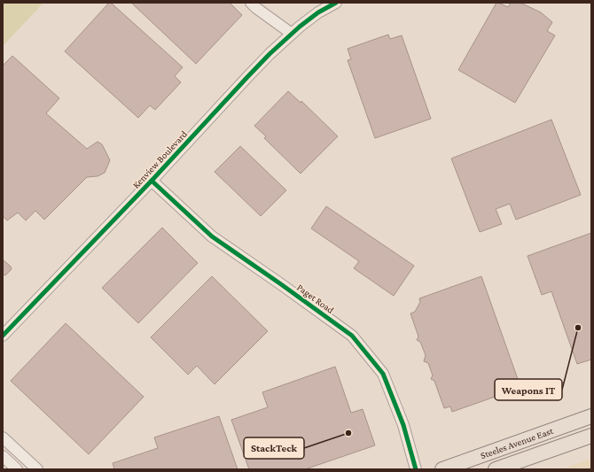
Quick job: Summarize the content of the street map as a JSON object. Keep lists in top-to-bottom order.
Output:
{
  "streets": {
    "main road": ["Steeles Avenue East"],
    "street": ["Kenview Boulevard", "Paget Road"]
  },
  "crossings": [
    ["Kenview Boulevard", "Paget Road"]
  ],
  "places": ["Weapons IT", "StackTeck"]
}
